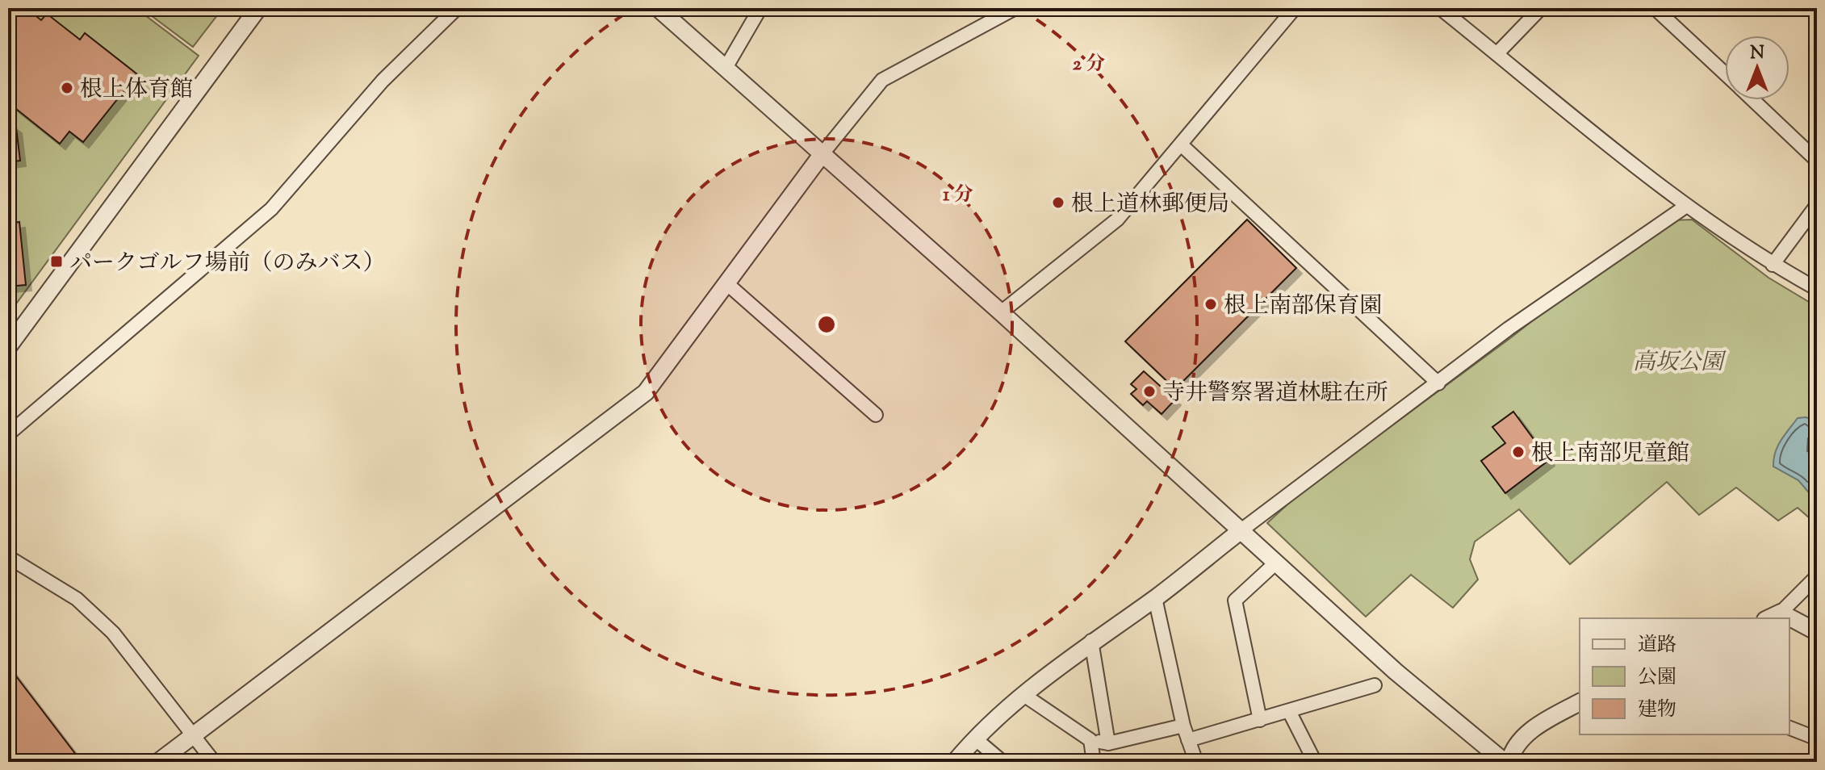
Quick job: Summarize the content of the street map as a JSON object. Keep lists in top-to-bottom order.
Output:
{
  "parks": ["高坂公園"],
  "places": {
    "other": [
      "根上体育館",
      "根上道林郵便局",
      "根上南部保育園",
      "寺井警察署道林駐在所",
      "根上南部児童館"
    ],
    "transit": ["パークゴルフ場前（のみバス）"]
  },
  "legend": ["道路", "公園", "建物"],
  "north": "top",
  "rings": ["2 分", "1 分"]
}
